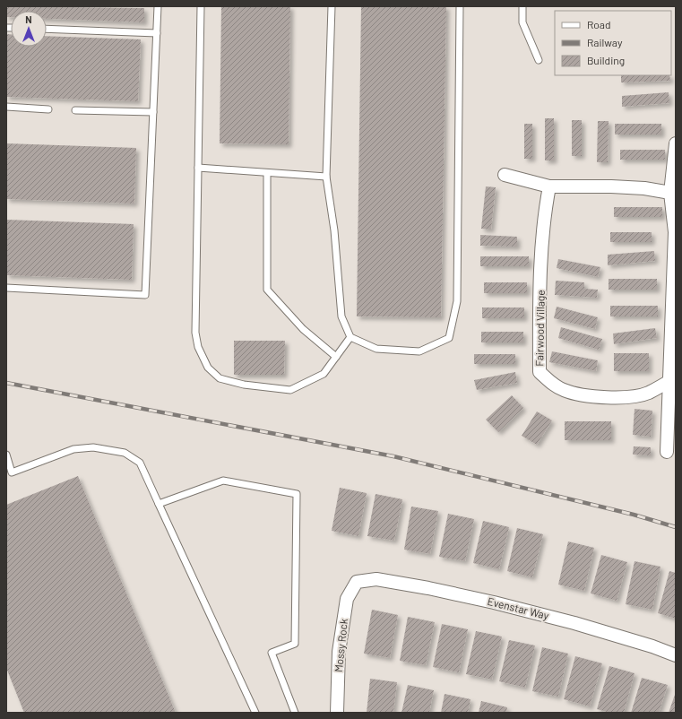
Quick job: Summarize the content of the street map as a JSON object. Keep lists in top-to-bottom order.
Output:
{
  "streets": {
    "street": ["Fairwood Village", "Evenstar Way", "Mossy Rock"]
  },
  "crossings": [
    ["Evenstar Way", "Mossy Rock"]
  ],
  "legend": ["Road", "Railway", "Building"],
  "north": "top"
}
